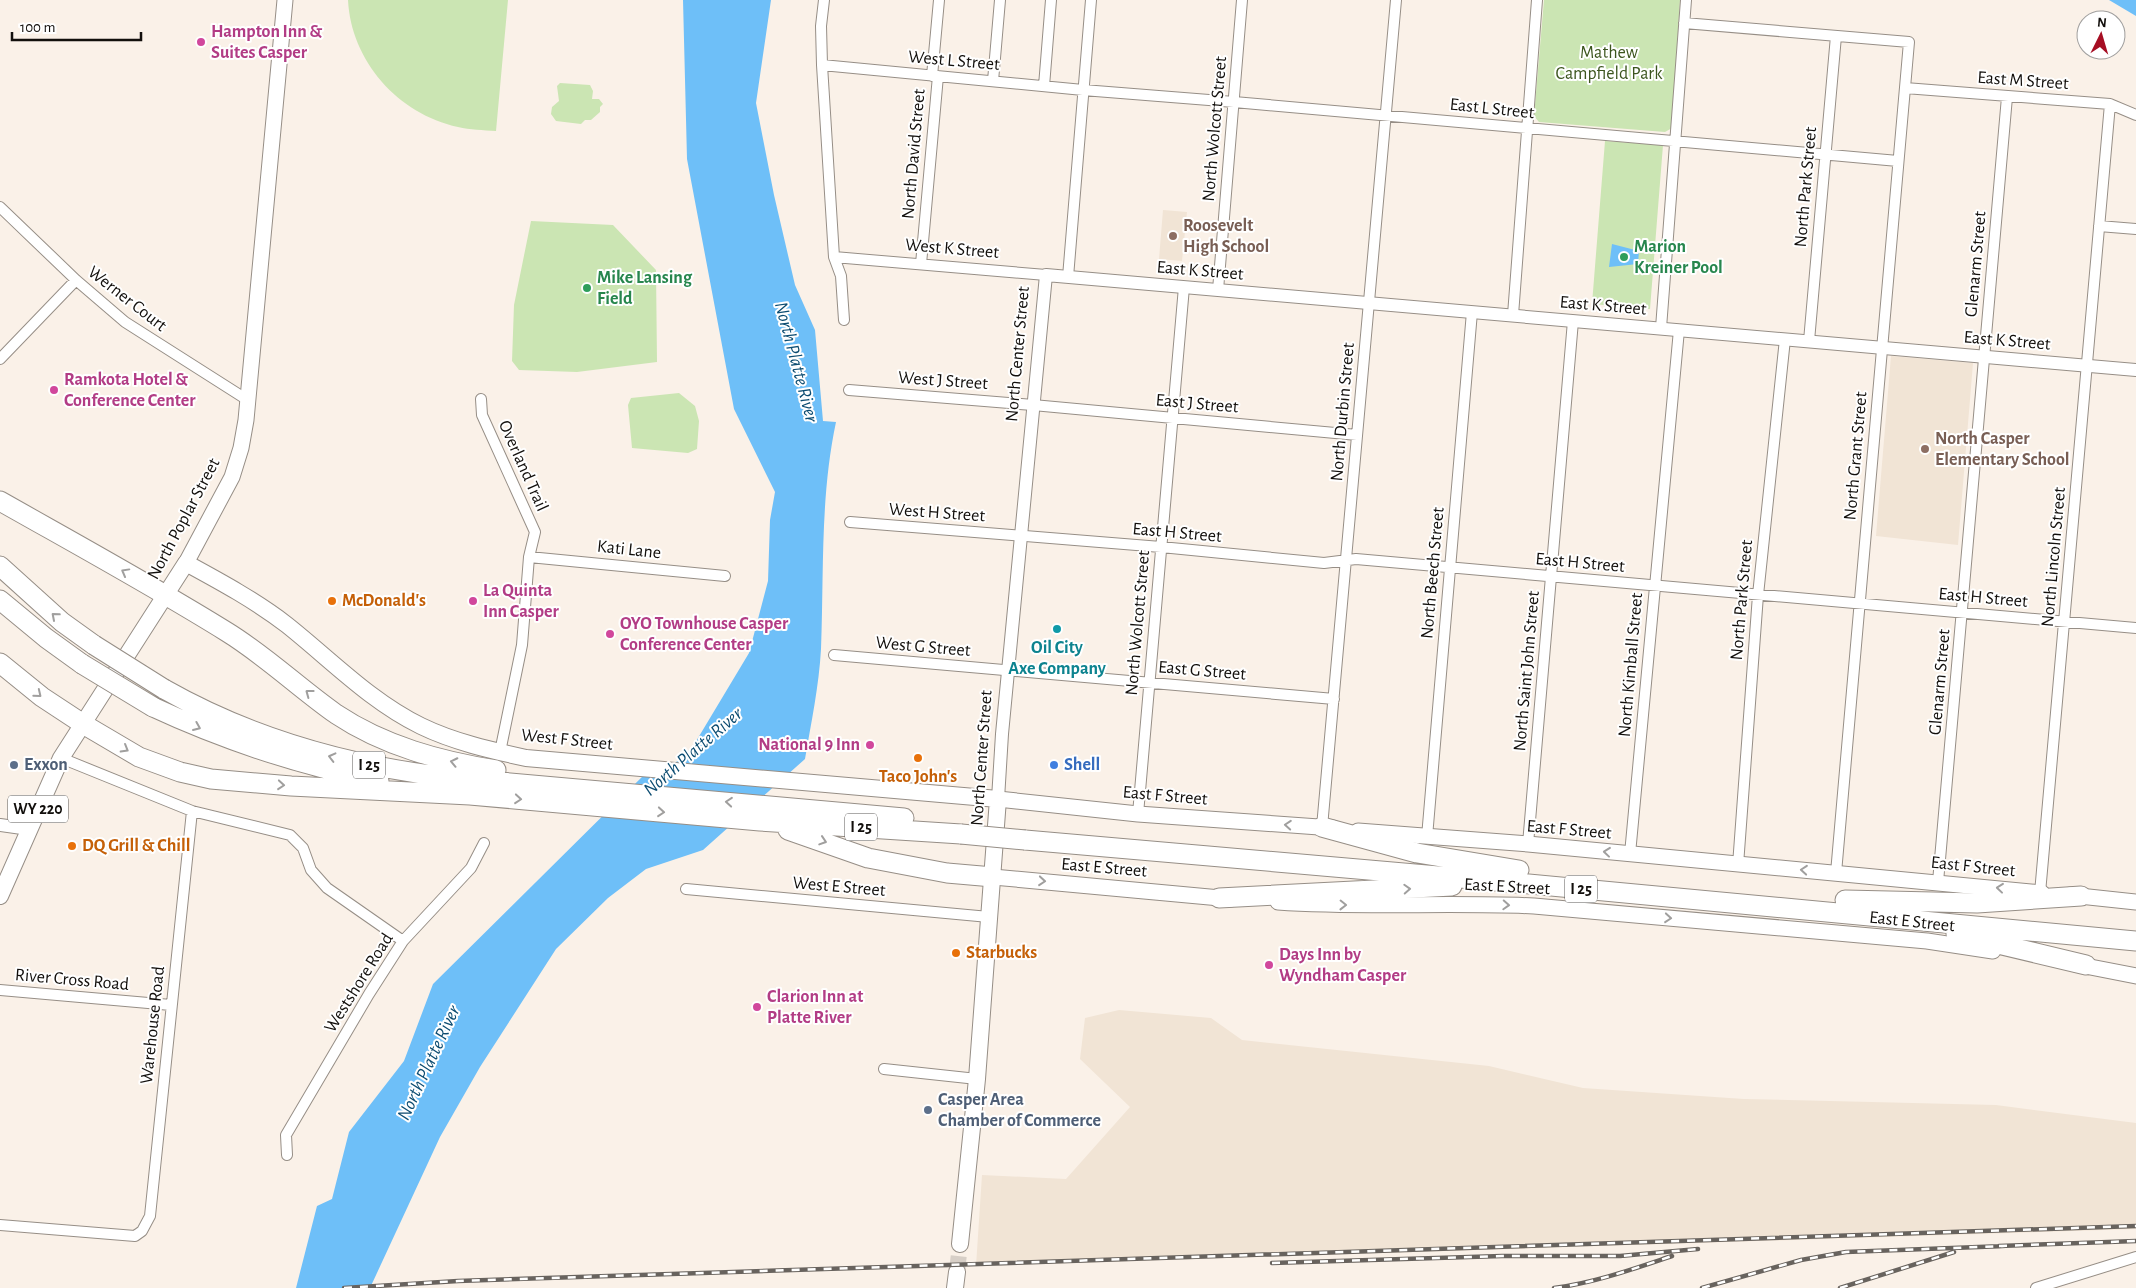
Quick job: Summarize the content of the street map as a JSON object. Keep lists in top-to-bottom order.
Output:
{
  "streets": {
    "highway": ["I 25"],
    "main road": [
      "North Center Street",
      "North Poplar Street",
      "West F Street",
      "East F Street",
      "WY 220",
      "East E Street"
    ],
    "street": [
      "West L Street",
      "East M Street",
      "East L Street",
      "North Wolcott Street",
      "North David Street",
      "North Park Street",
      "West K Street",
      "Glenarm Street",
      "East K Street",
      "Werner Court",
      "West J Street",
      "East J Street",
      "North Durbin Street",
      "North Grant Street",
      "Overland Trail",
      "West H Street",
      "East H Street",
      "Kati Lane",
      "North Lincoln Street",
      "North Beech Street",
      "West G Street",
      "North Kimball Street",
      "East G Street",
      "North Saint John Street",
      "West E Street",
      "River Cross Road",
      "Westshore Road",
      "Warehouse Road"
    ]
  },
  "crossings": [
    ["West L Street", "East L Street"],
    ["West L Street", "North David Street"],
    ["East M Street", "Glenarm Street"],
    ["East M Street", "North Grant Street"],
    ["East M Street", "North Lincoln Street"],
    ["East L Street", "North Wolcott Street"],
    ["East L Street", "North Park Street"],
    ["East L Street", "North Durbin Street"],
    ["East L Street", "North Grant Street"],
    ["North Wolcott Street", "East K Street"],
    ["North Wolcott Street", "East J Street"],
    ["North Wolcott Street", "East H Street"],
    ["North Wolcott Street", "East G Street"],
    ["North Wolcott Street", "East F Street"],
    ["North David Street", "West K Street"],
    ["North Park Street", "East K Street"],
    ["North Park Street", "North Grant Street"],
    ["North Park Street", "East H Street"],
    ["North Park Street", "East F Street"],
    ["West K Street", "East K Street"],
    ["West K Street", "North Center Street"],
    ["Glenarm Street", "East K Street"],
    ["Glenarm Street", "East H Street"],
    ["Glenarm Street", "East F Street"],
    ["East K Street", "North Durbin Street"],
    ["East K Street", "North Grant Street"],
    ["East K Street", "North Lincoln Street"],
    ["East K Street", "North Beech Street"],
    ["East K Street", "North Kimball Street"],
    ["East K Street", "North Saint John Street"],
    ["Werner Court", "North Poplar Street"],
    ["North Center Street", "West J Street"],
    ["North Center Street", "East J Street"],
    ["North Center Street", "West H Street"],
    ["North Center Street", "East H Street"],
    ["North Center Street", "West G Street"],
    ["North Center Street", "East G Street"],
    ["North Center Street", "West F Street"],
    ["North Center Street", "East F Street"],
    ["North Center Street", "East E Street"],
    ["North Center Street", "West E Street"],
    ["West J Street", "East J Street"],
    ["East J Street", "North Durbin Street"],
    ["North Durbin Street", "East H Street"],
    ["North Durbin Street", "East G Street"],
    ["North Durbin Street", "East F Street"],
    ["North Grant Street", "East H Street"],
    ["North Grant Street", "East F Street"],
    ["Overland Trail", "Kati Lane"],
    ["Overland Trail", "West F Street"],
    ["West H Street", "East H Street"],
    ["North Poplar Street", "West F Street"],
    ["East H Street", "North Lincoln Street"],
    ["East H Street", "North Beech Street"],
    ["East H Street", "North Kimball Street"],
    ["East H Street", "North Saint John Street"],
    ["North Lincoln Street", "East F Street"],
    ["North Beech Street", "East F Street"],
    ["West G Street", "East G Street"],
    ["North Kimball Street", "East F Street"],
    ["North Saint John Street", "East F Street"],
    ["West F Street", "East F Street"],
    ["River Cross Road", "Warehouse Road"]
  ],
  "one_way": ["East F Street", "East E Street"],
  "water": ["North Platte River"],
  "parks": ["Mathew Campfield Park"],
  "places": [
    "Hampton Inn & Suites Casper",
    "Roosevelt High School",
    "Marion Kreiner Pool",
    "Mike Lansing Field",
    "Ramkota Hotel & Conference Center",
    "North Casper Elementary School",
    "McDonald's",
    "La Quinta Inn Casper",
    "Oil City Axe Company",
    "OYO Townhouse Casper Conference Center",
    "National 9 Inn",
    "Taco John's",
    "Exxon",
    "Shell",
    "DQ Grill & Chill",
    "Starbucks",
    "Days Inn by Wyndham Casper",
    "Clarion Inn at Platte River",
    "Casper Area Chamber of Commerce"
  ],
  "scale_bar": "100 m",
  "north": "top"
}
